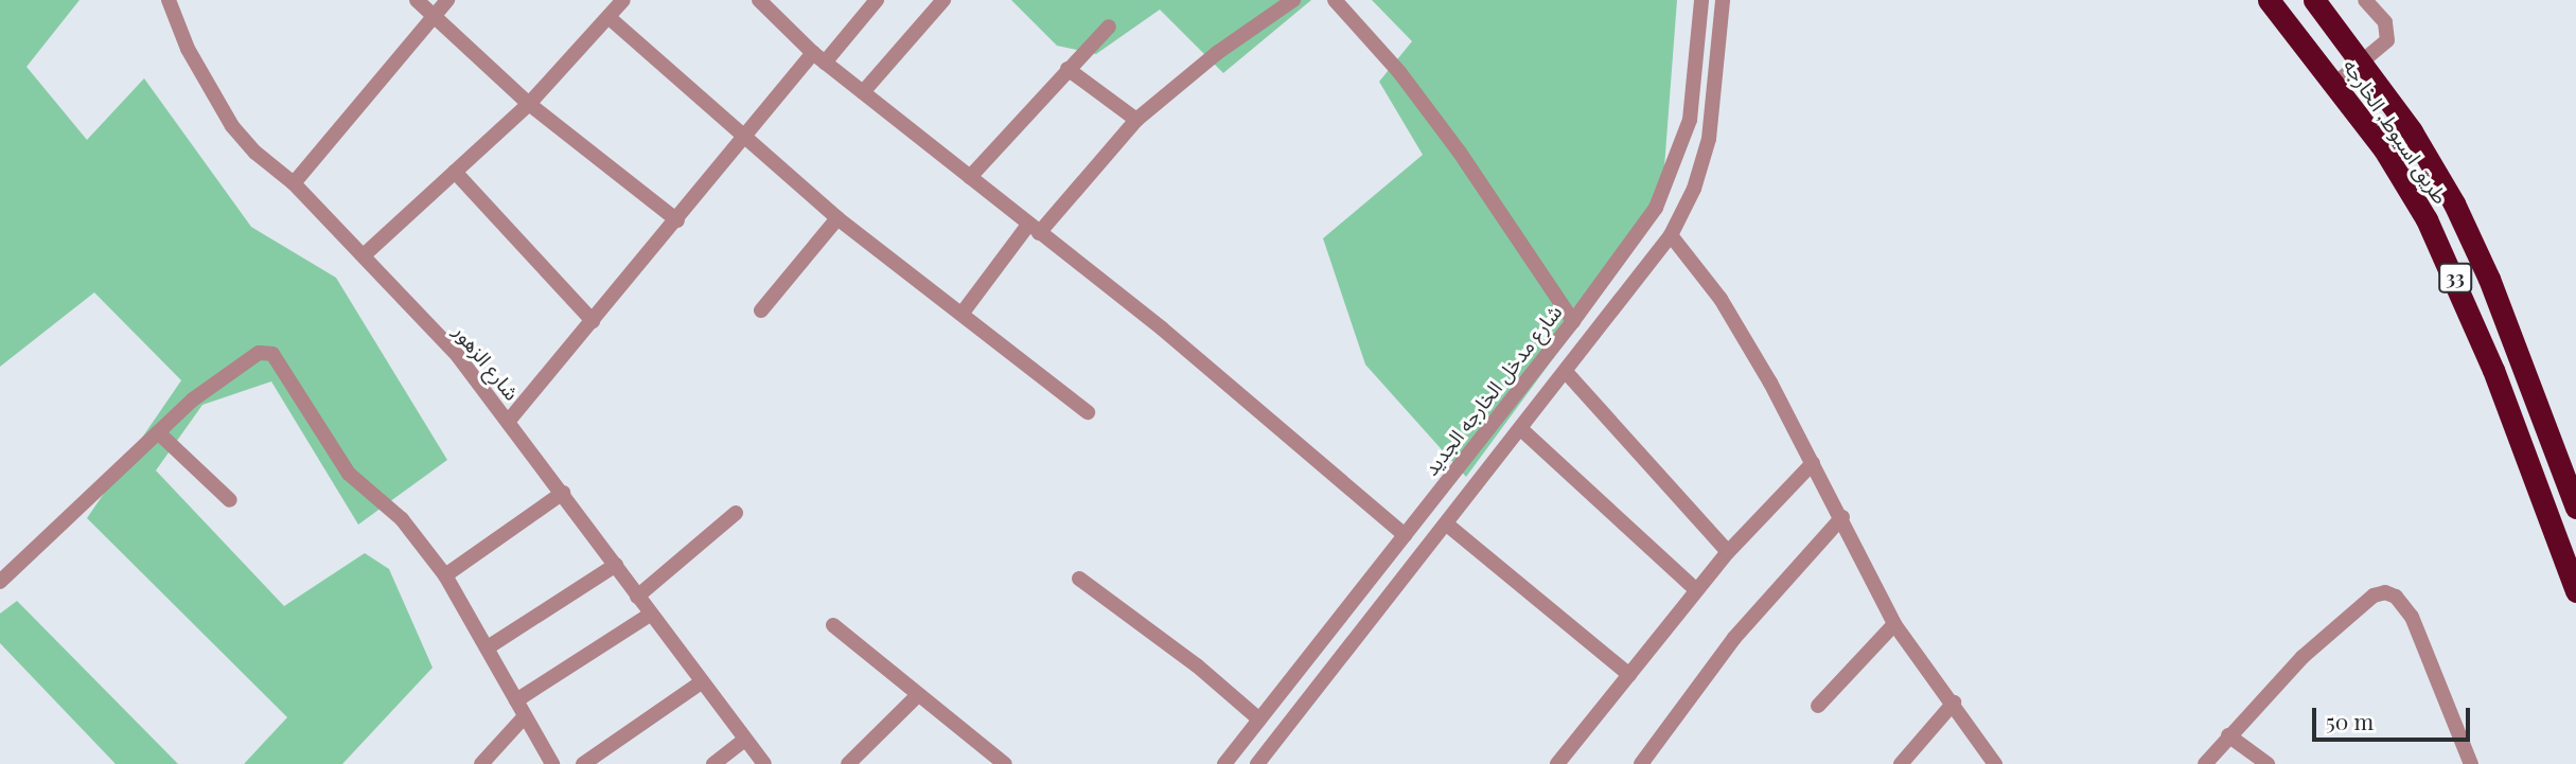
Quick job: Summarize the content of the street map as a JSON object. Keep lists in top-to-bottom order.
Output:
{
  "streets": {
    "highway": ["طريق اسيوط, الخارجه", "33"],
    "street": ["شارع الزهور", "شارع مدخل الخارجه الجديد"]
  },
  "scale_bar": "50 m"
}
